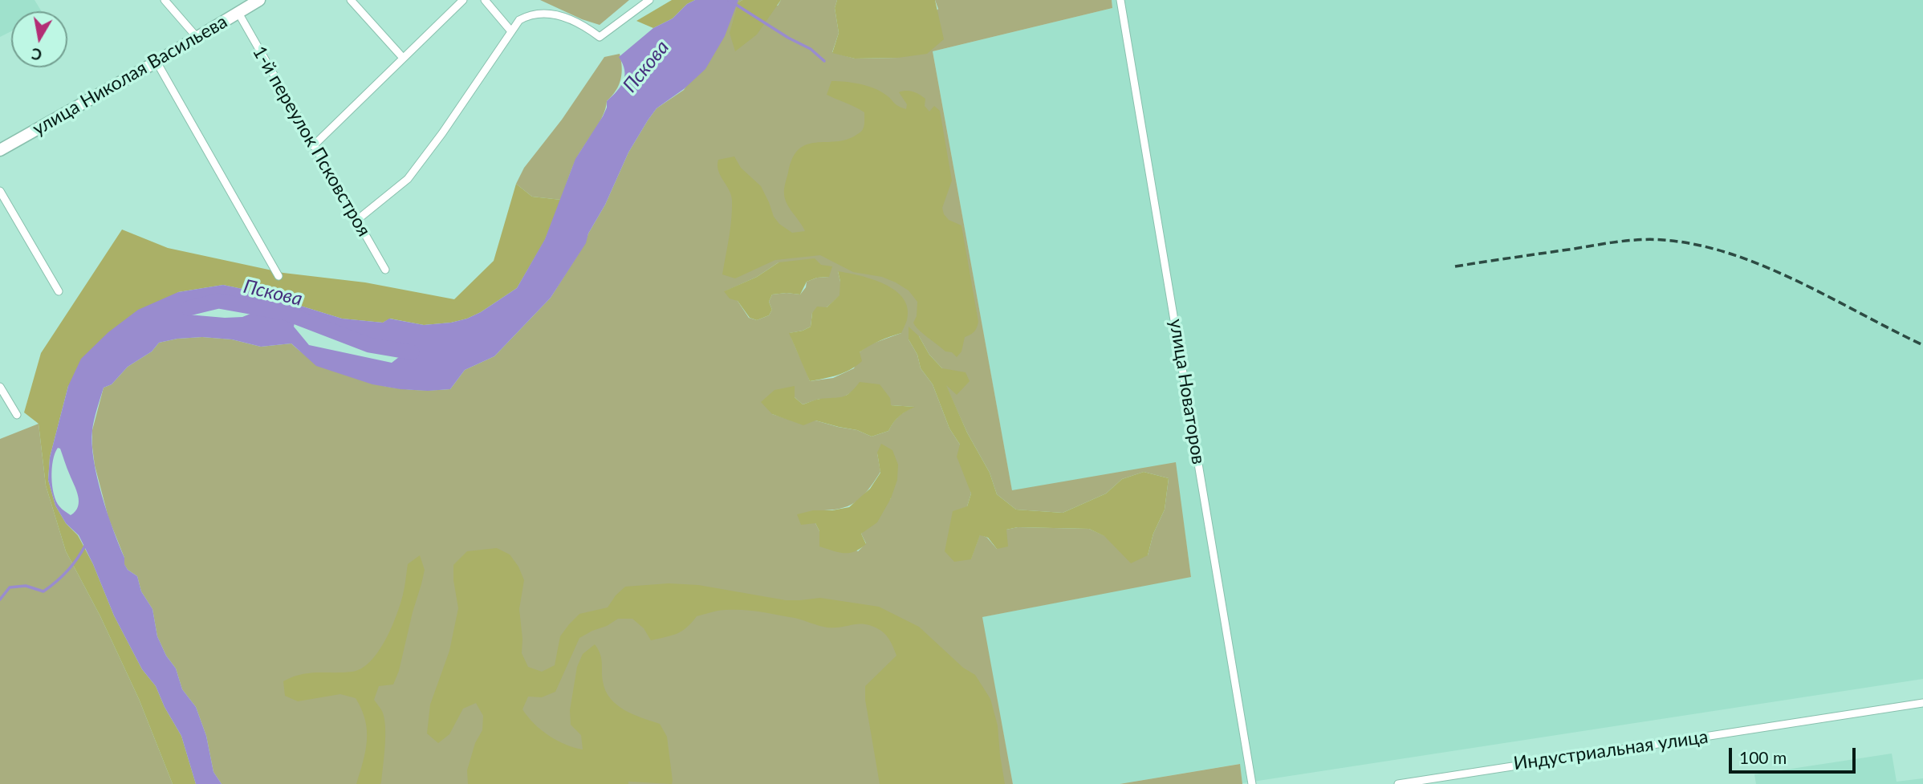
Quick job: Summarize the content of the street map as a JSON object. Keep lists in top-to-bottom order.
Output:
{
  "streets": {
    "main road": ["улица Николая Васильева"],
    "street": ["1-й переулок Псковстроя", "улица Новаторов", "Индустриальная улица"]
  },
  "crossings": [
    ["улица Николая Васильева", "1-й переулок Псковстроя"]
  ],
  "water": ["Пскова"],
  "scale_bar": "100 m",
  "north": "bottom"
}
